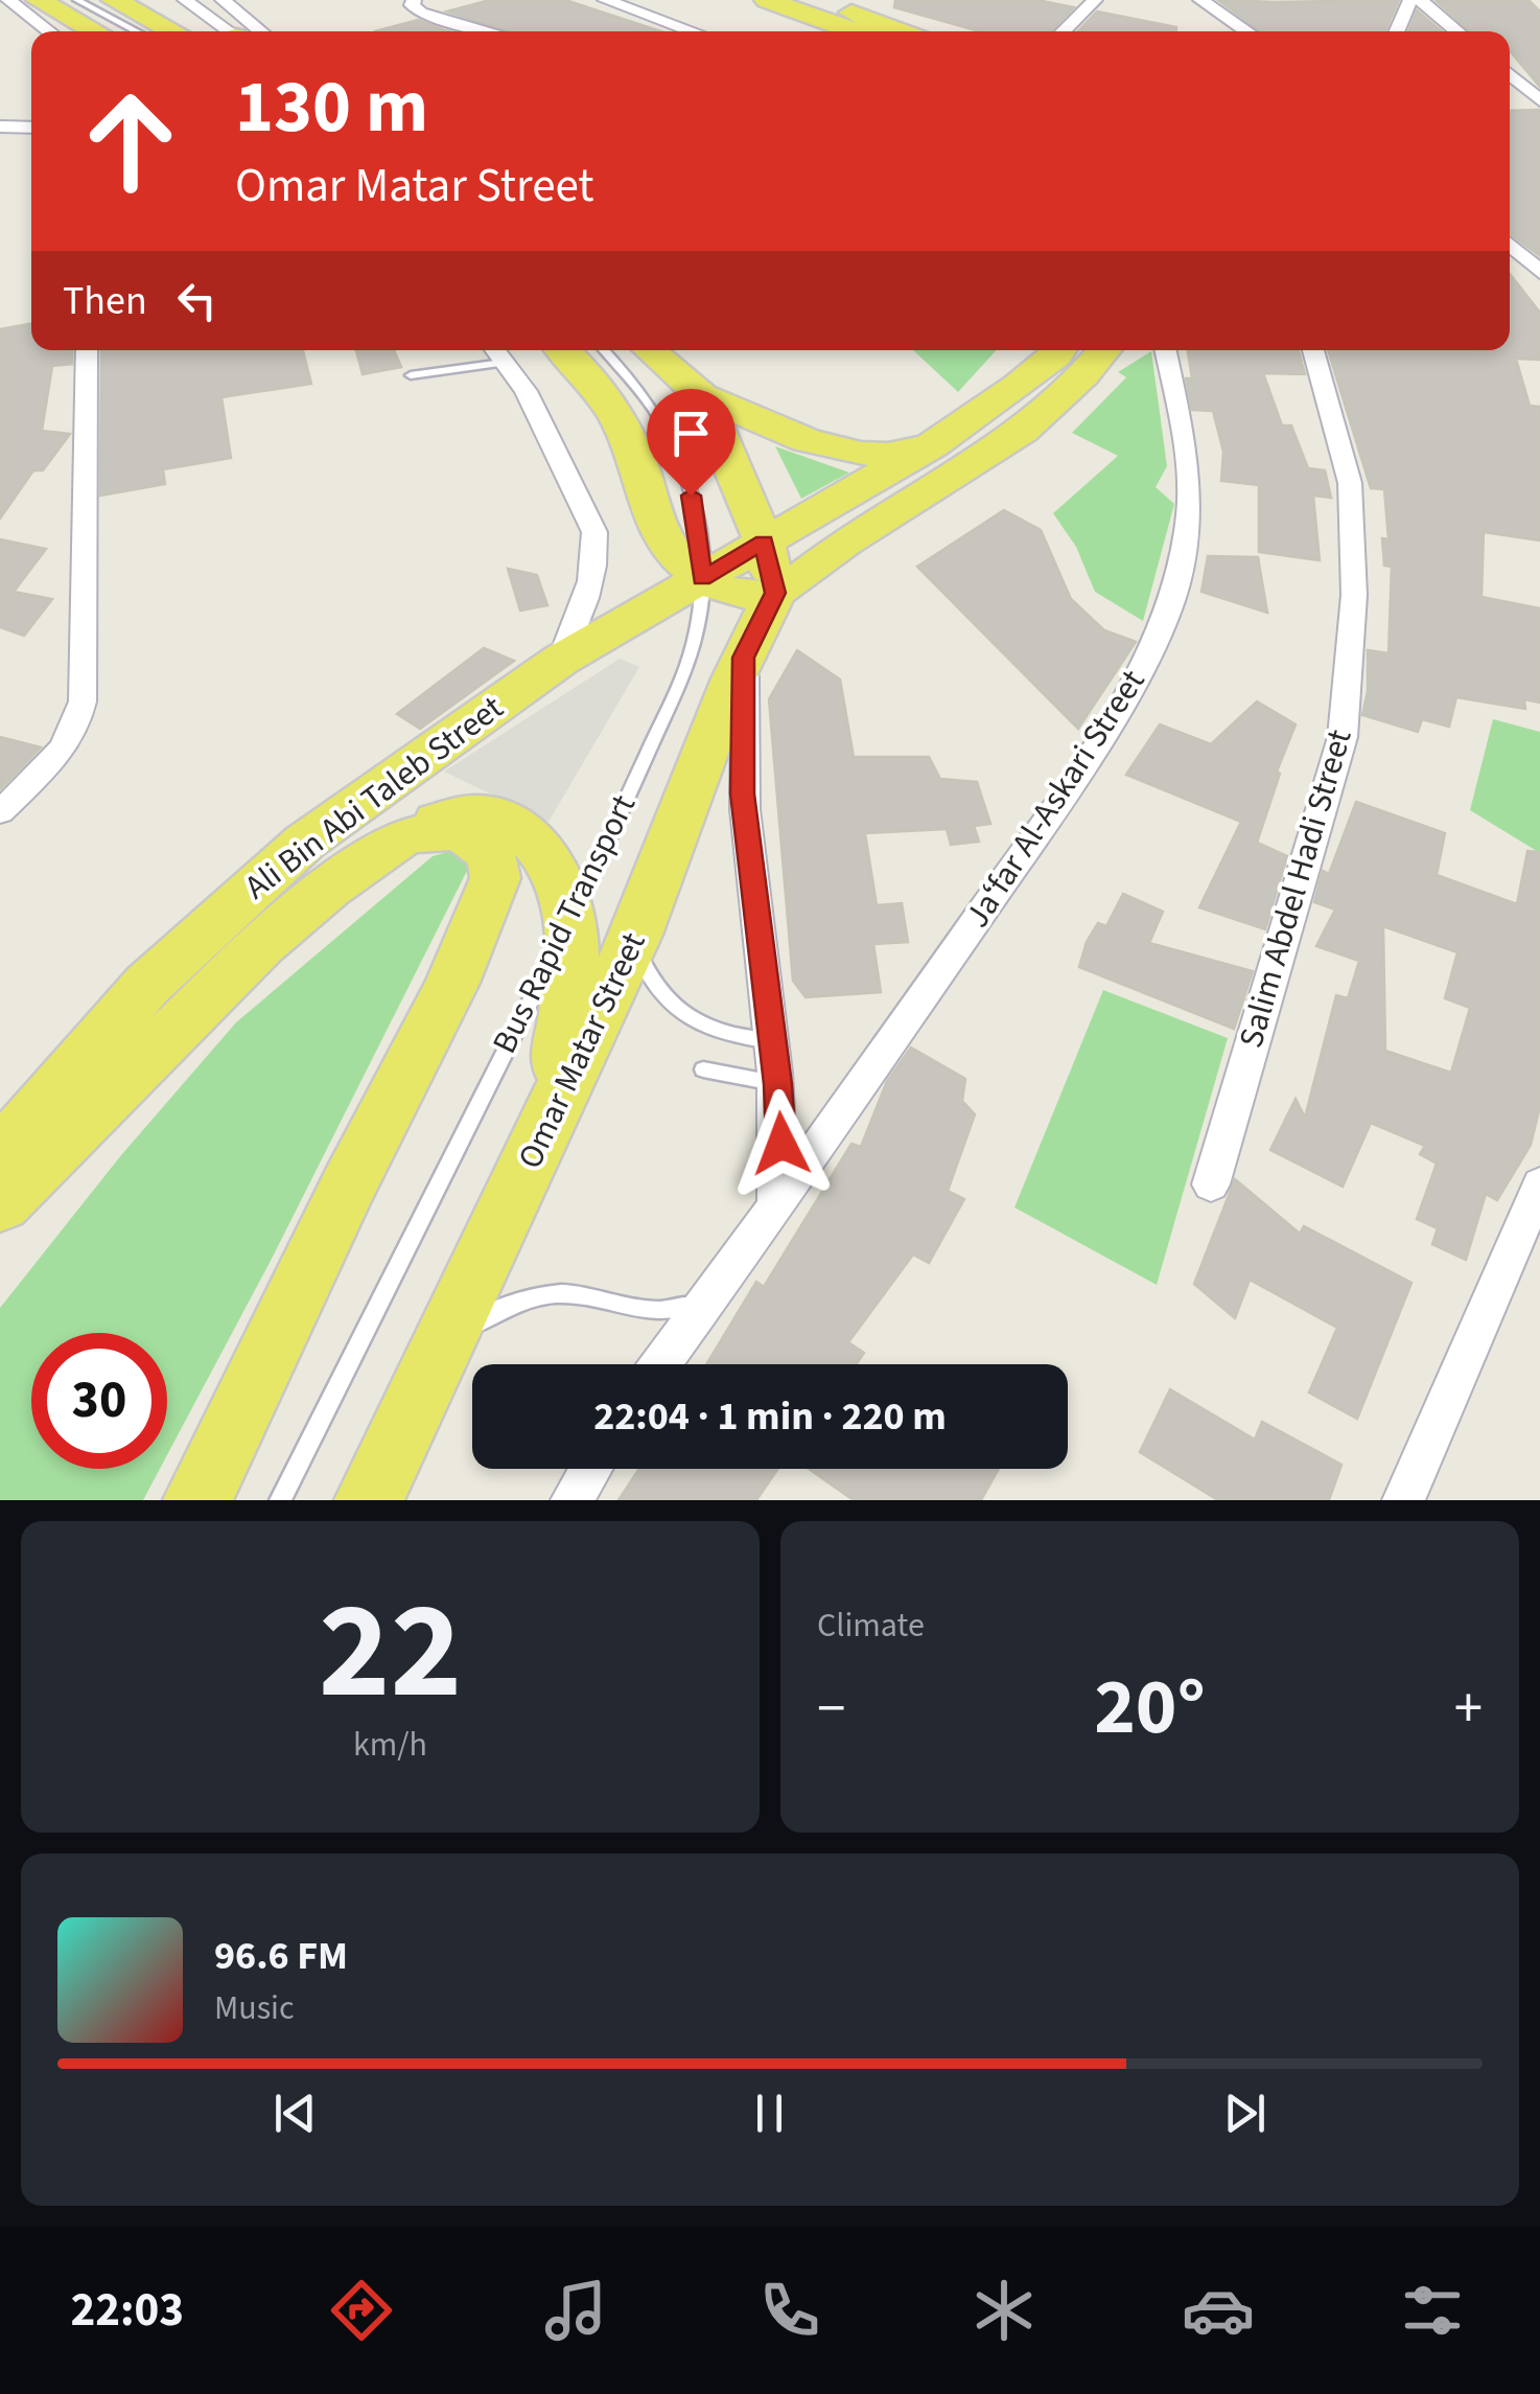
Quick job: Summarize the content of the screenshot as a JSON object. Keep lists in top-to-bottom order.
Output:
{
  "streets": {
    "main road": ["Ali Bin Abi Taleb Street", "Omar Matar Street"],
    "street": ["Jaʻfar Al-Askari Street", "Salim Abdel Hadi Street"],
    "lane": ["Bus Rapid Transport"]
  },
  "crossings": [
    ["Ali Bin Abi Taleb Street", "Bus Rapid Transport"],
    ["Ali Bin Abi Taleb Street", "Omar Matar Street"],
    ["Bus Rapid Transport", "Omar Matar Street"]
  ],
  "page": {
    "turn": ["130 m", "Omar Matar Street"],
    "then": "Then",
    "limit": "30",
    "trip": "22:04 · 1 min · 220 m",
    "tile": [
      ["22", "km/h"],
      "Climate"
    ],
    "heat": ["−", "20°", "+"],
    "song": ["96.6 FM", "Music"],
    "tabs": "22:03"
  }
}
